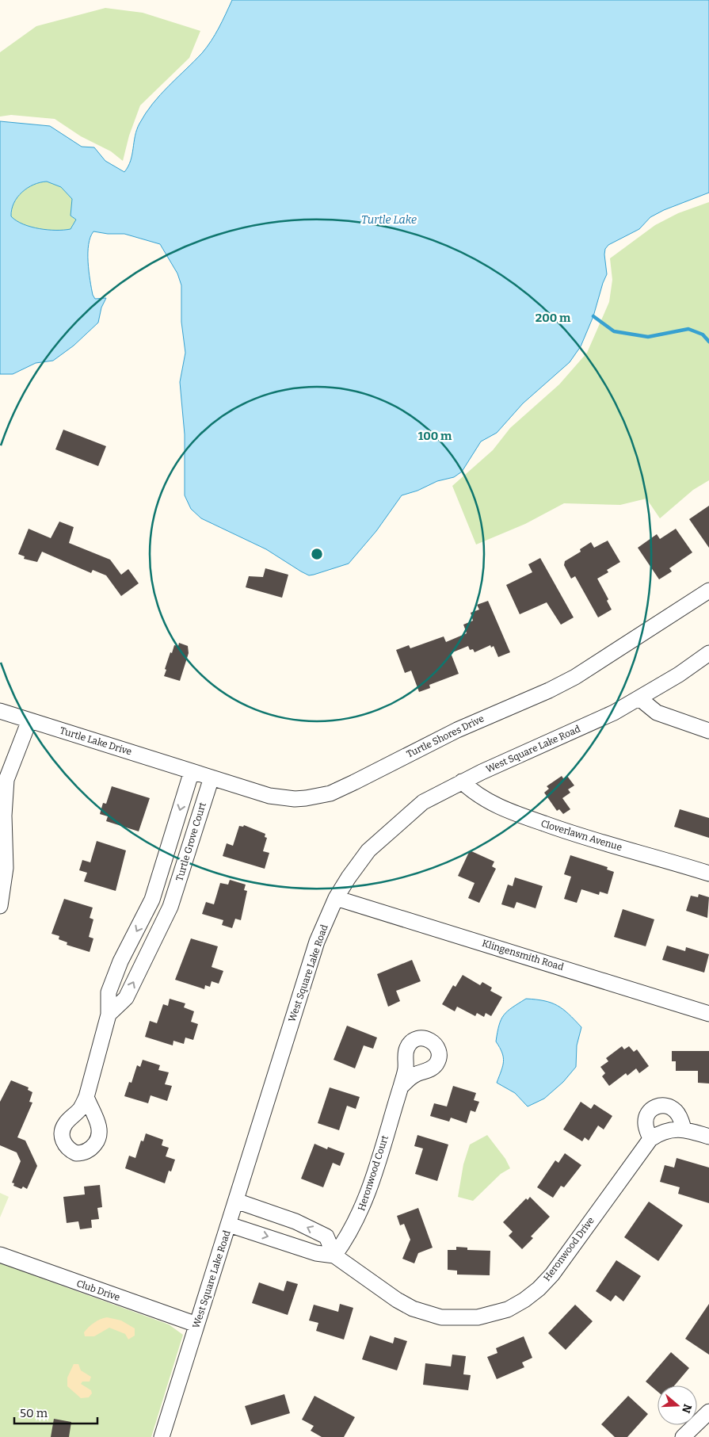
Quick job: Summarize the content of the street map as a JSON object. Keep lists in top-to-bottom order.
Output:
{
  "streets": {
    "street": [
      "Turtle Shores Drive",
      "Turtle Lake Drive",
      "West Square Lake Road",
      "Cloverlawn Avenue",
      "Turtle Grove Court",
      "Klingensmith Road",
      "Heronwood Court",
      "Heronwood Drive",
      "Club Drive"
    ]
  },
  "crossings": [
    ["Turtle Shores Drive", "Turtle Lake Drive"],
    ["Turtle Shores Drive", "Turtle Grove Court"],
    ["West Square Lake Road", "Cloverlawn Avenue"],
    ["West Square Lake Road", "Klingensmith Road"],
    ["West Square Lake Road", "Heronwood Drive"],
    ["West Square Lake Road", "Club Drive"],
    ["Heronwood Court", "Heronwood Drive"]
  ],
  "water": ["Turtle Lake"],
  "scale_bar": "50 m",
  "north": "right",
  "rings": ["200 m", "100 m"]
}
